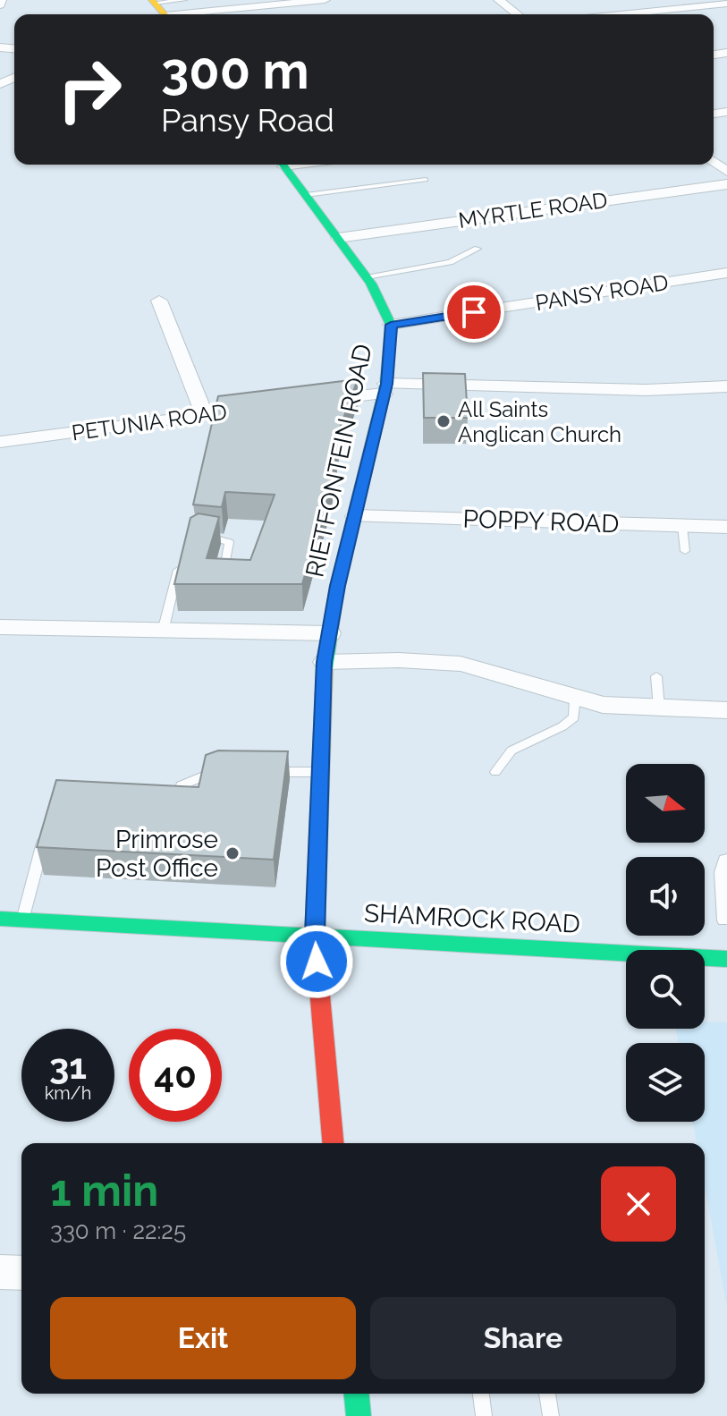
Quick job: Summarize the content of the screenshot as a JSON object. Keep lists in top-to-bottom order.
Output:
{
  "streets": {
    "street": [
      "MYRTLE ROAD",
      "PANSY ROAD",
      "PETUNIA ROAD",
      "RIETFONTEIN ROAD",
      "POPPY ROAD",
      "SHAMROCK ROAD"
    ]
  },
  "crossings": [
    ["MYRTLE ROAD", "RIETFONTEIN ROAD"],
    ["PANSY ROAD", "RIETFONTEIN ROAD"],
    ["RIETFONTEIN ROAD", "POPPY ROAD"],
    ["RIETFONTEIN ROAD", "SHAMROCK ROAD"]
  ],
  "places": ["All Saints Anglican Church", "Primrose Post Office"],
  "north": "right",
  "page": {
    "turn": ["300 m", "Pansy Road"],
    "speed": "31 km/h",
    "limit": "40",
    "heading": ["1 min", "330 m · 22:25"],
    "buttons": ["Exit", "Share"]
  }
}
